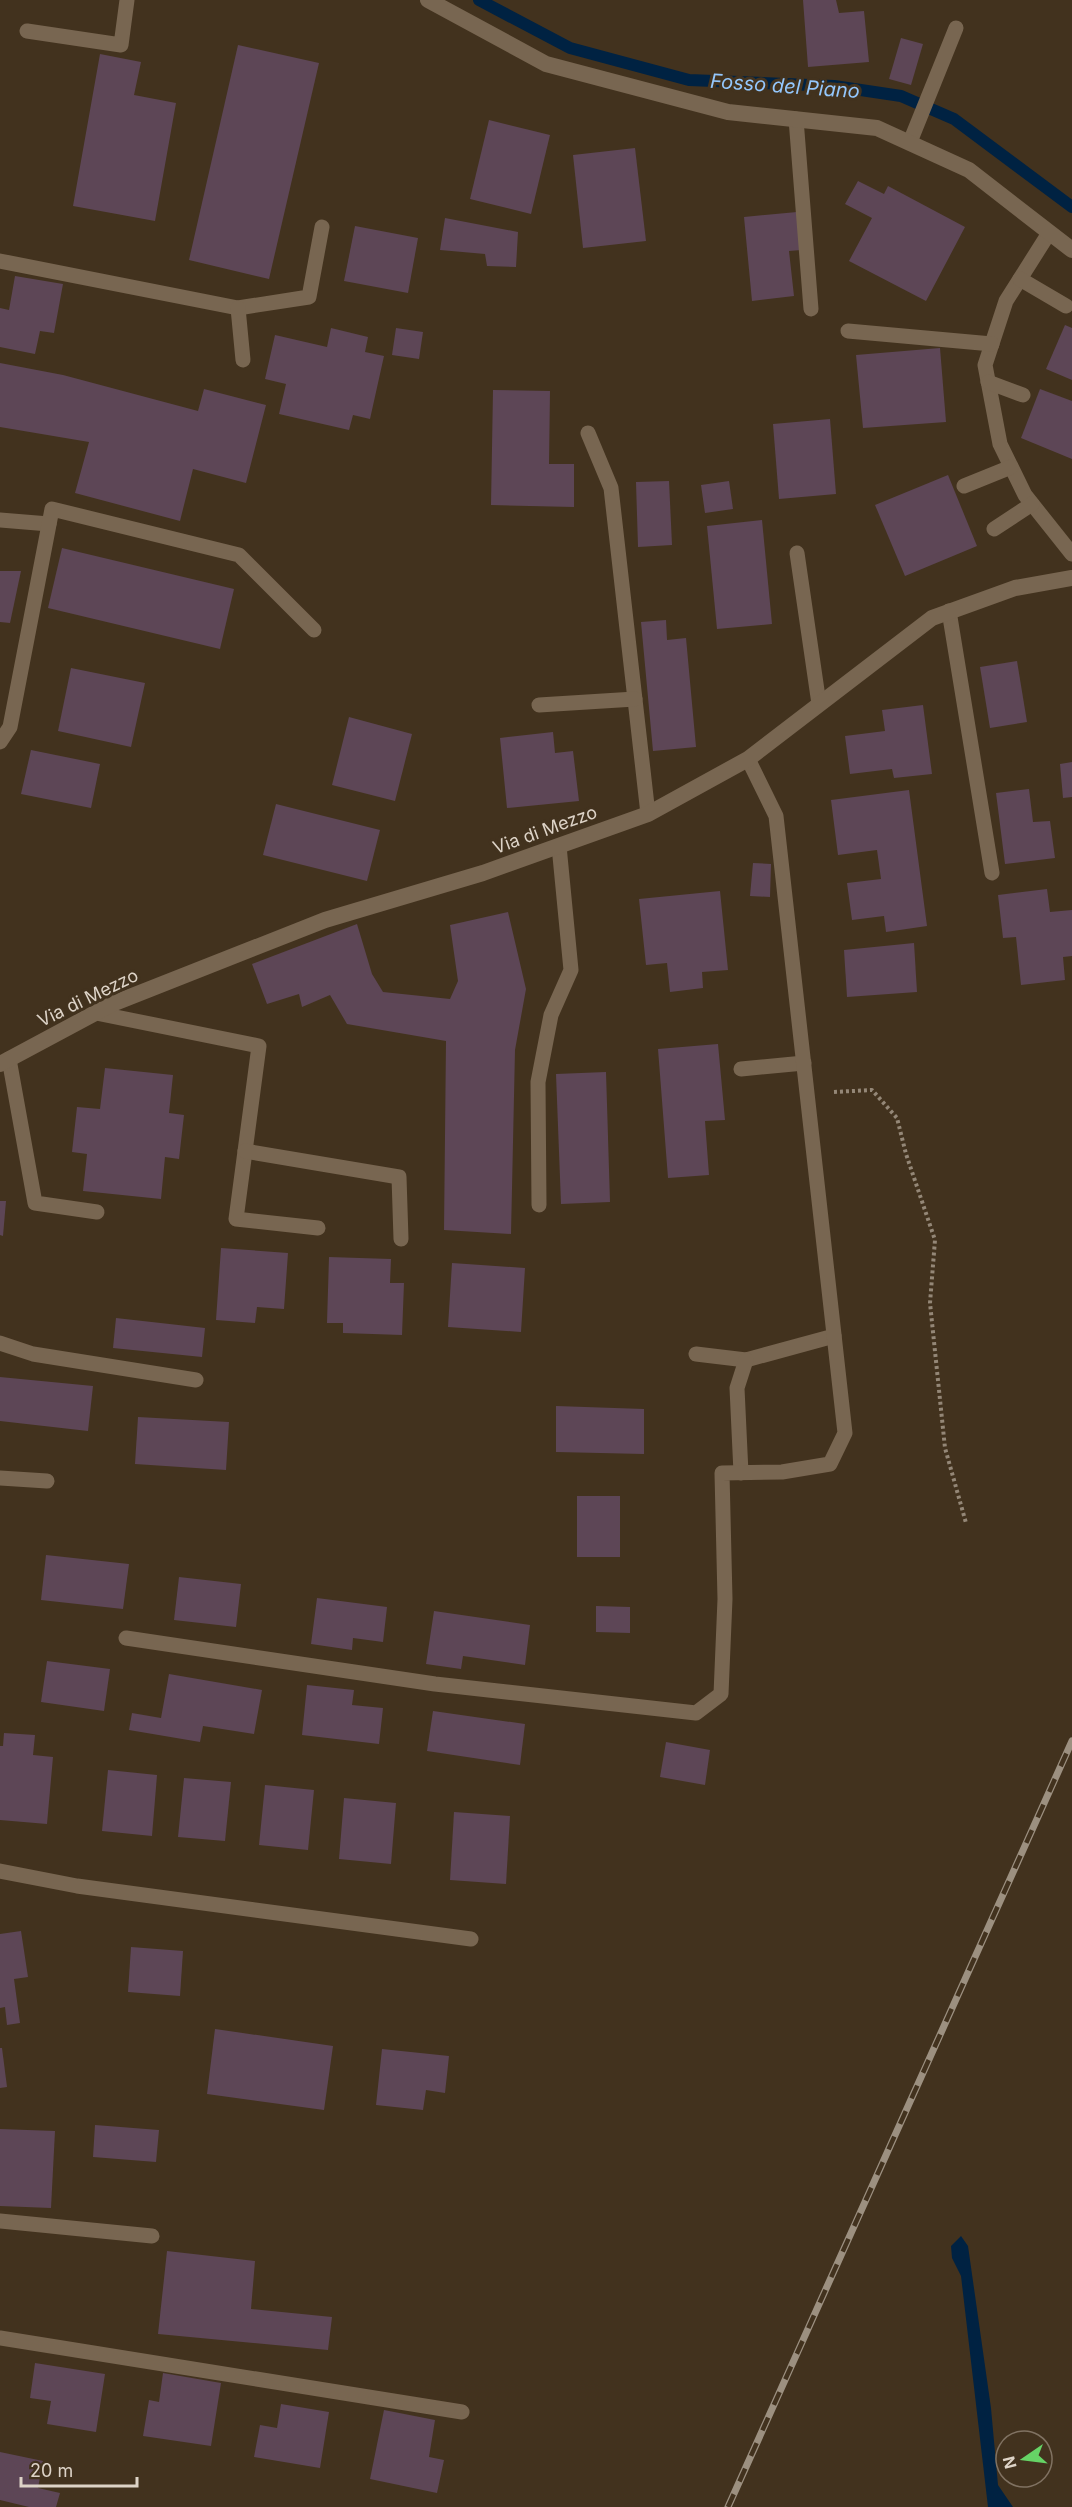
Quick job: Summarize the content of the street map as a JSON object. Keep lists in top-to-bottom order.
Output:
{
  "streets": {
    "street": ["Via di Mezzo"]
  },
  "water": ["Fosso del Piano"],
  "scale_bar": "20 m",
  "north": "left"
}
